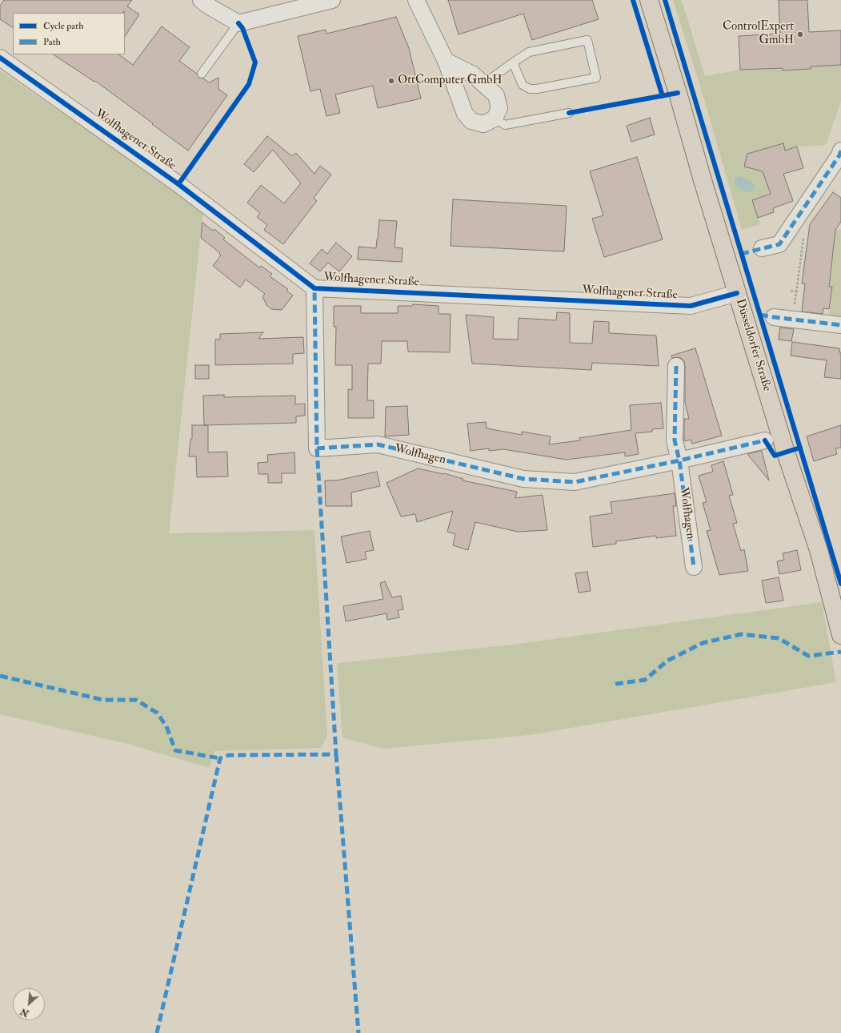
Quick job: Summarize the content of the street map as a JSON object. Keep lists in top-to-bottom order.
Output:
{
  "streets": {
    "main road": ["Düsseldorfer Straße"],
    "street": ["Wolfhagener Straße", "Wolfhagen"]
  },
  "crossings": [
    ["Wolfhagener Straße", "Düsseldorfer Straße"],
    ["Wolfhagener Straße", "Wolfhagen"]
  ],
  "places": ["ControlExpert GmbH", "OttComputer GmbH"],
  "legend": ["Cycle path", "Path"],
  "north": "bottom left"
}
